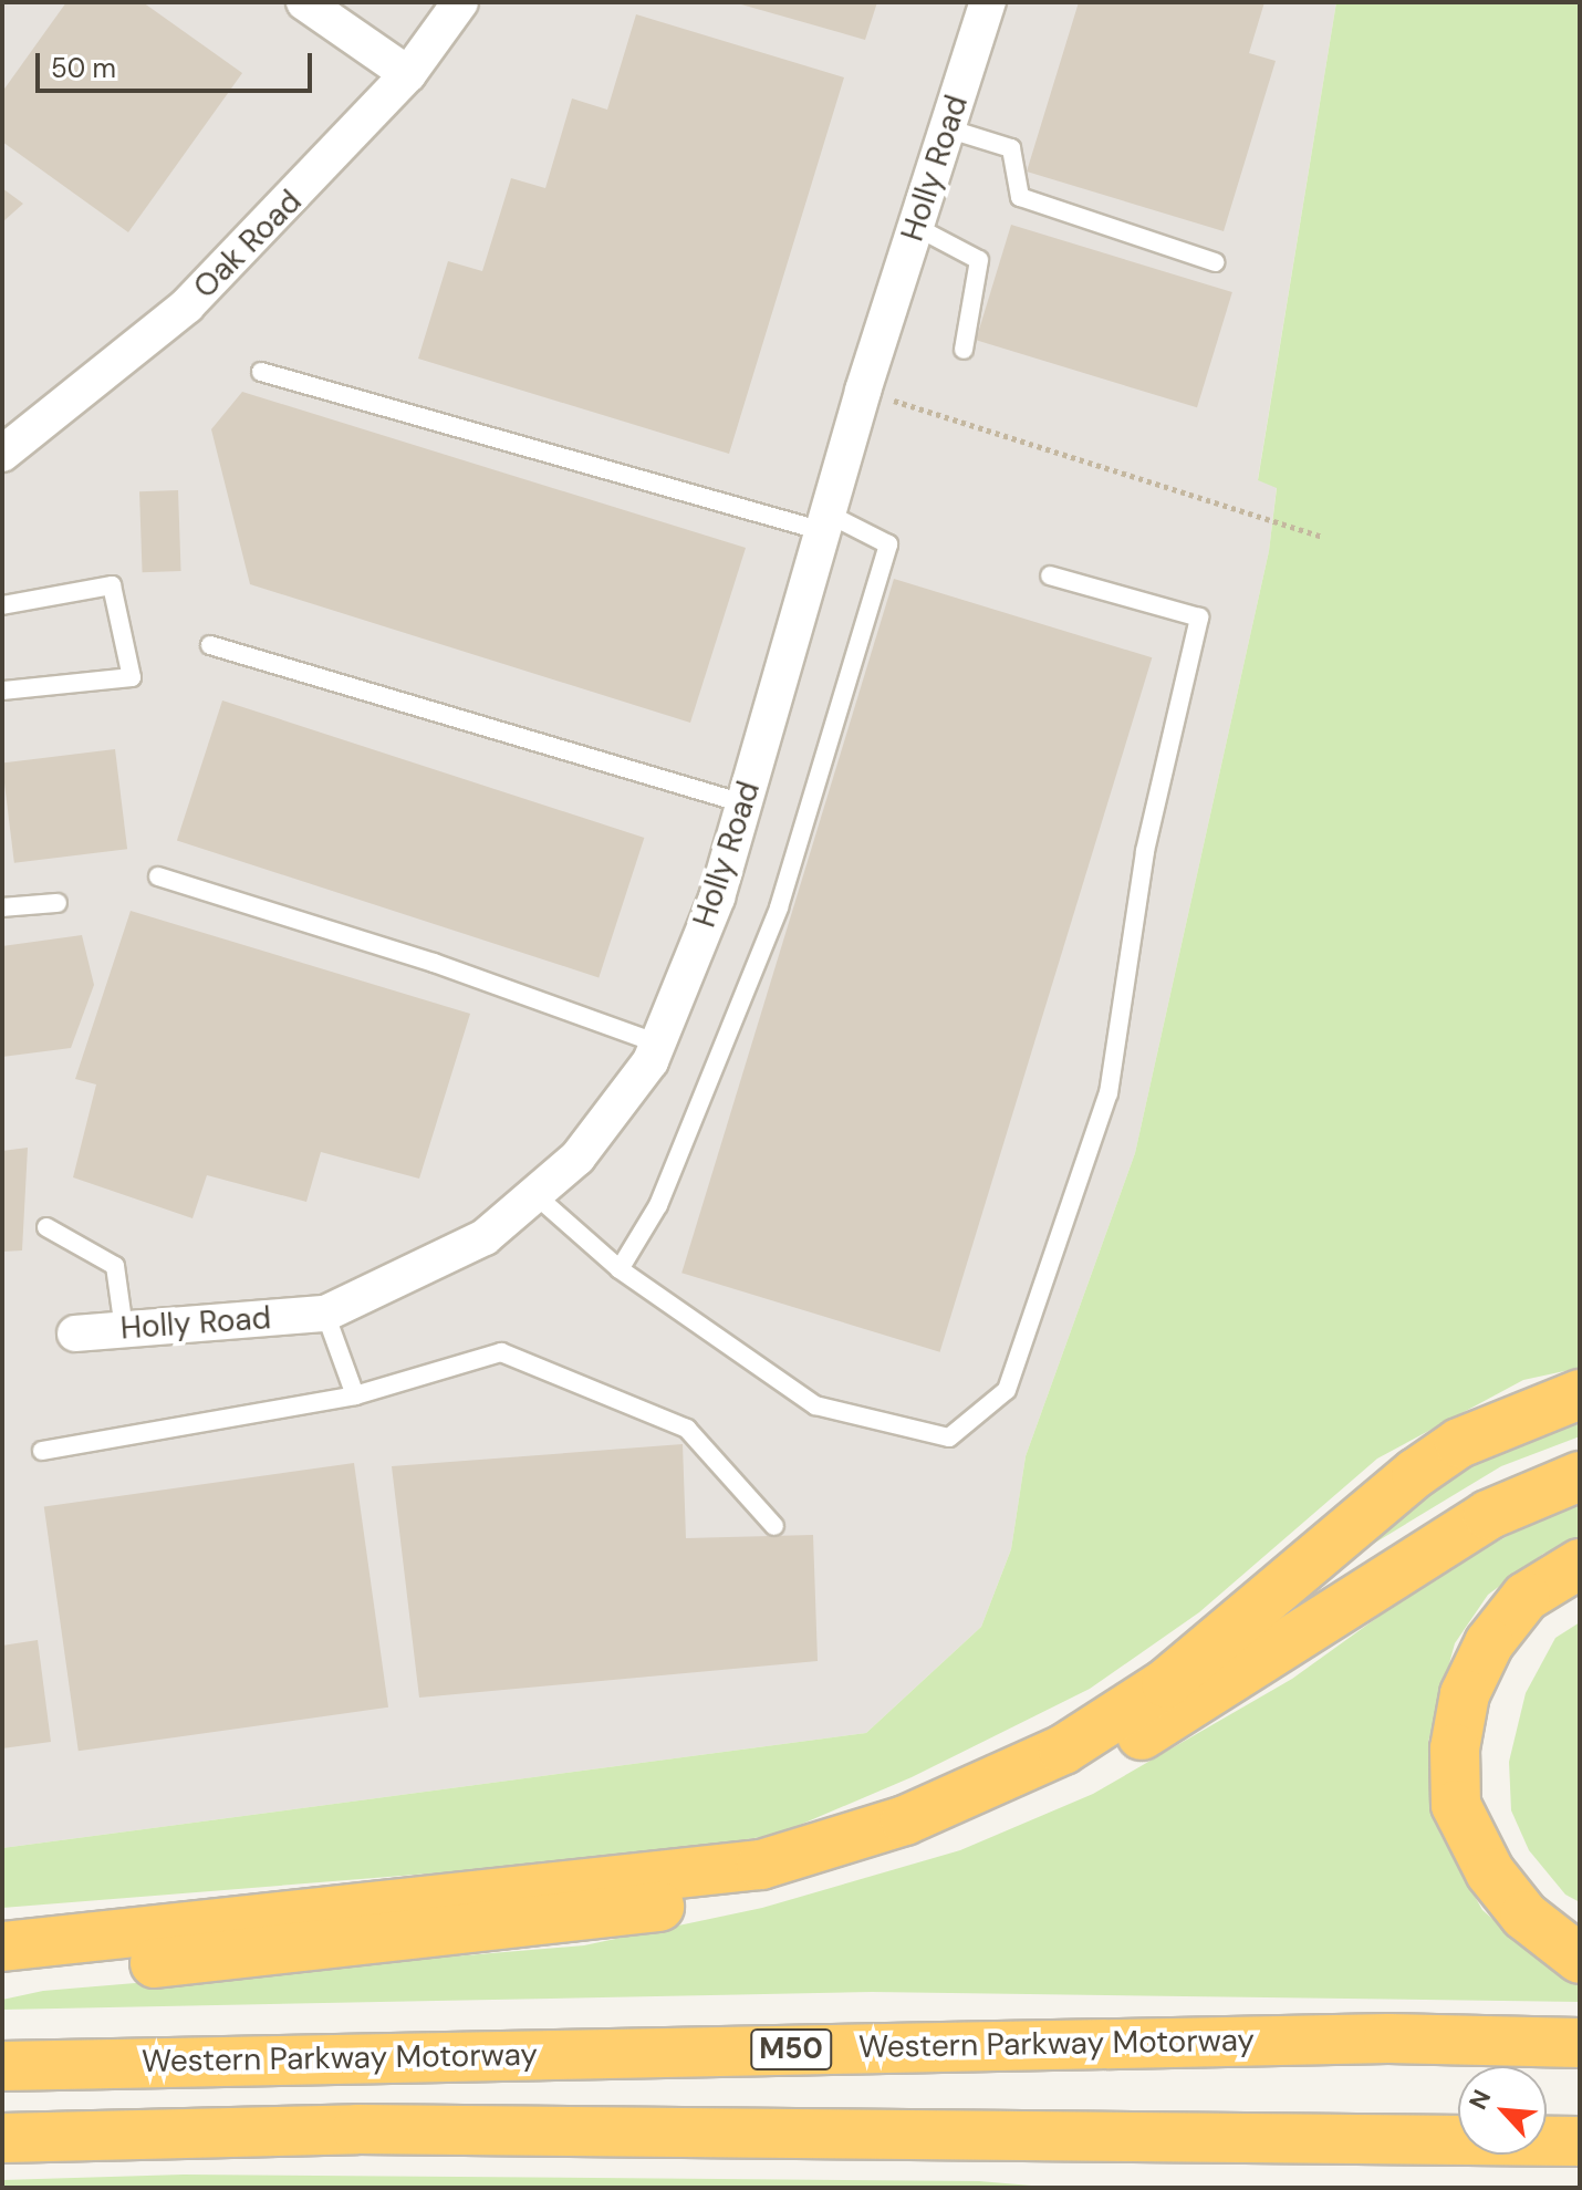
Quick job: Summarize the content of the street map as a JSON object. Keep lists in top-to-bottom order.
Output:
{
  "streets": {
    "highway": ["Western Parkway Motorway", "M50"],
    "street": ["Holly Road", "Oak Road"]
  },
  "scale_bar": "50 m",
  "north": "top left"
}
